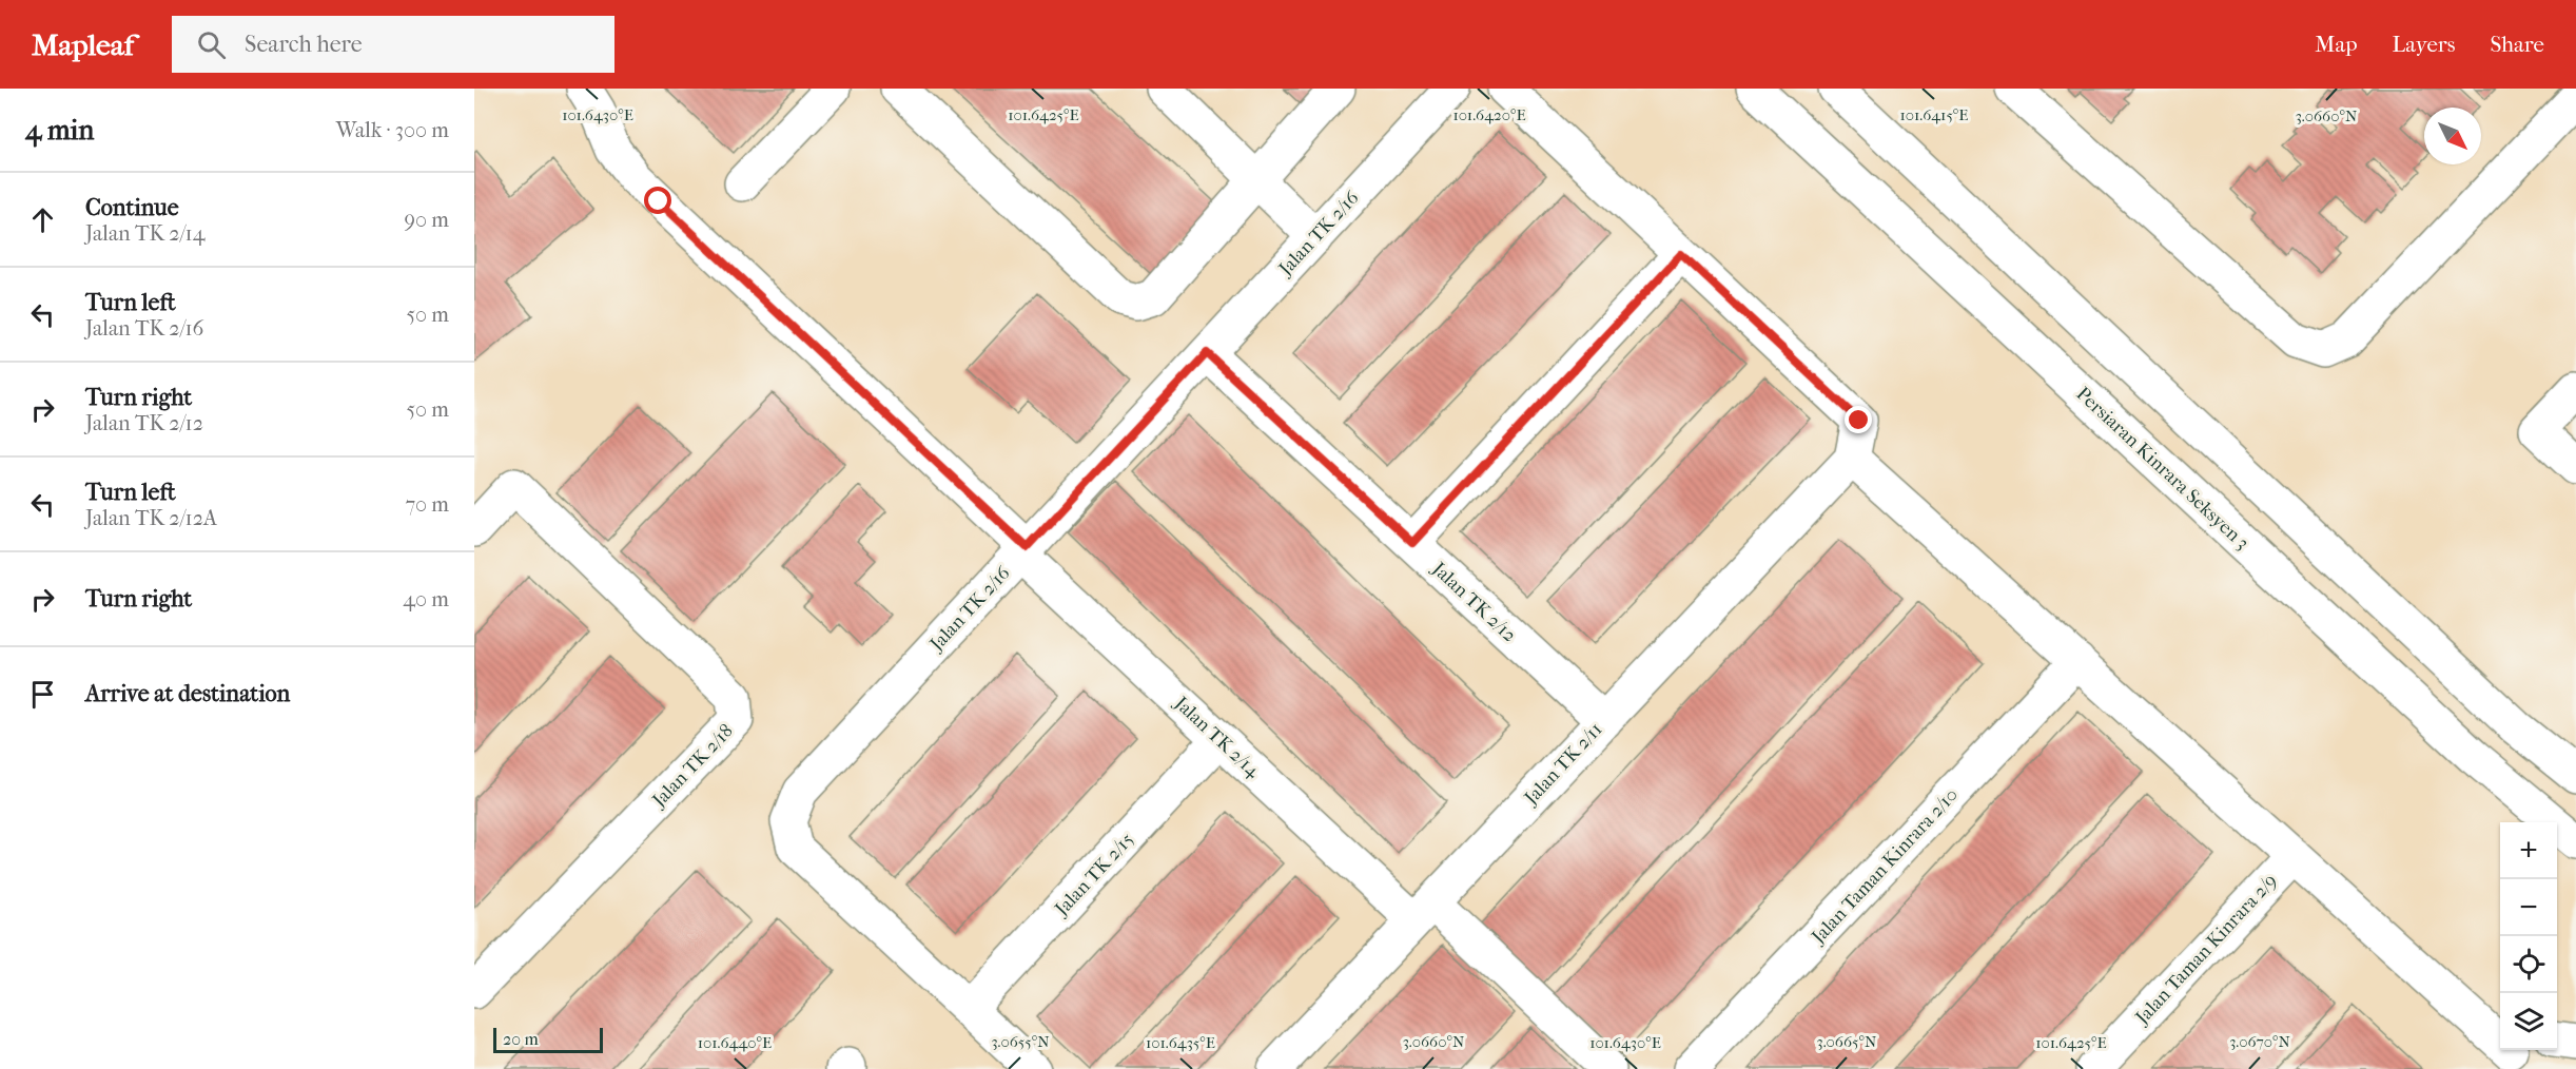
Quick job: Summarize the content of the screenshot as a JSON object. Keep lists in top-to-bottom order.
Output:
{
  "streets": {
    "street": [
      "Jalan TK 2/16",
      "Persiaran Kinrara Seksyen 3",
      "Jalan TK 2/12",
      "Jalan TK 2/14",
      "Jalan TK 2/11",
      "Jalan TK 2/18",
      "Jalan Taman Kinrara 2/10",
      "Jalan TK 2/15",
      "Jalan Taman Kinrara 2/9"
    ]
  },
  "crossings": [
    ["Jalan TK 2/16", "Jalan TK 2/12"],
    ["Jalan TK 2/16", "Jalan TK 2/14"],
    ["Jalan TK 2/16", "Jalan TK 2/15"],
    ["Jalan TK 2/12", "Jalan TK 2/11"],
    ["Jalan TK 2/14", "Jalan TK 2/11"],
    ["Jalan TK 2/14", "Jalan TK 2/15"]
  ],
  "scale_bar": "20 m",
  "north": "bottom right",
  "page": {
    "header": "Mapleaf",
    "search": "Search here",
    "nav": ["Map", "Layers", "Share"],
    "heading": ["4 min", "Walk · 300 m"],
    "list": [
      ["Continue", "Jalan TK 2/14", "90 m"],
      ["Turn left", "Jalan TK 2/16", "50 m"],
      ["Turn right", "Jalan TK 2/12", "50 m"],
      ["Turn left", "Jalan TK 2/12A", "70 m"],
      ["Turn right", "40 m"],
      "Arrive at destination"
    ],
    "map_buttons": ["+", "−"],
    "scale": "20 m"
  },
  "coordinates": [
    "101.6430°E",
    "101.6425°E",
    "101.6420°E",
    "101.6415°E",
    "3.0660°N",
    "3.0655°N",
    "3.0665°N",
    "3.0670°N",
    "101.6440°E",
    "101.6435°E"
  ]
}
